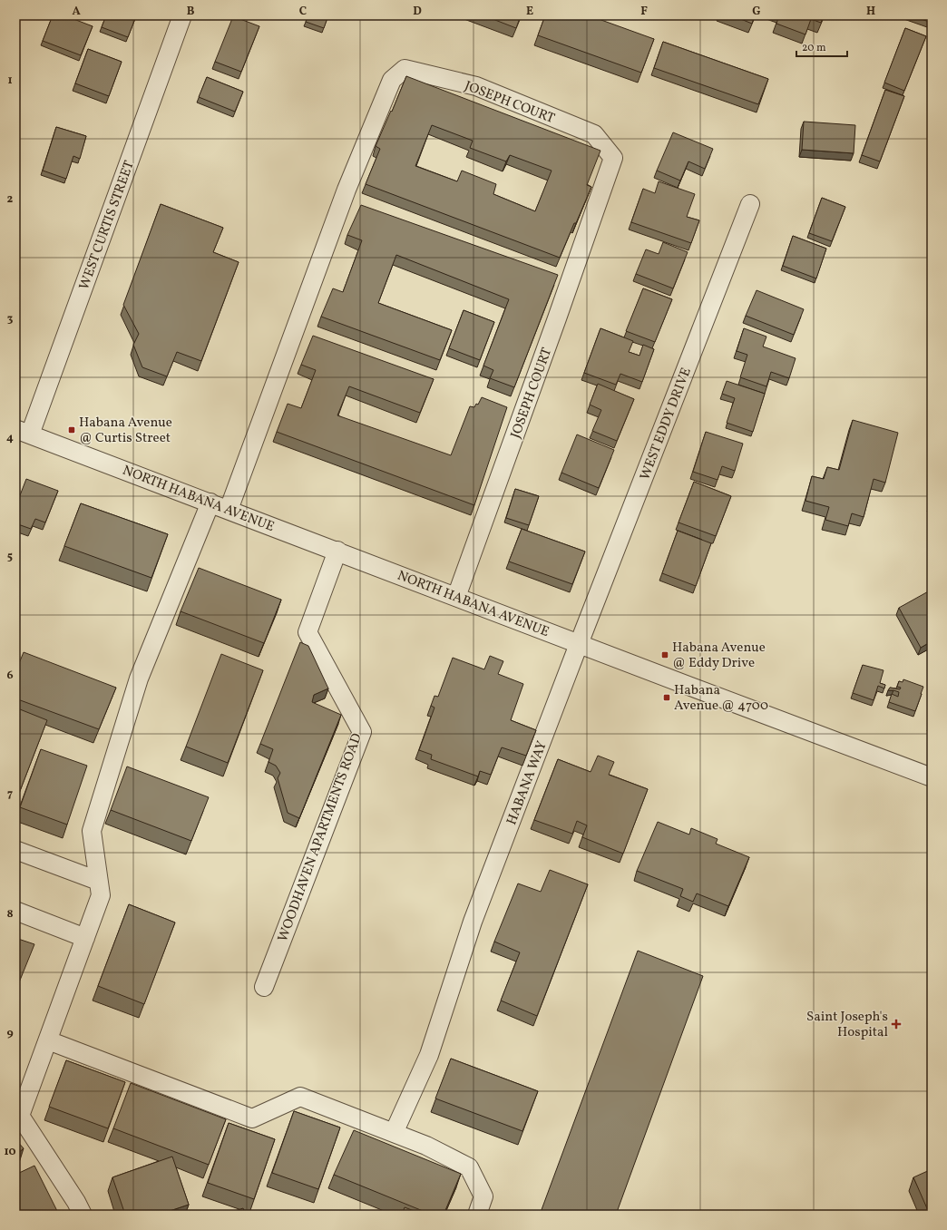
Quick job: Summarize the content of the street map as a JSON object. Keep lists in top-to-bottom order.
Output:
{
  "streets": {
    "street": [
      "JOSEPH COURT",
      "WEST CURTIS STREET",
      "WEST EDDY DRIVE",
      "NORTH HABANA AVENUE",
      "HABANA WAY",
      "WOODHAVEN APARTMENTS ROAD"
    ]
  },
  "crossings": [
    ["JOSEPH COURT", "NORTH HABANA AVENUE"],
    ["WEST CURTIS STREET", "NORTH HABANA AVENUE"],
    ["WEST EDDY DRIVE", "NORTH HABANA AVENUE"],
    ["WEST EDDY DRIVE", "HABANA WAY"],
    ["NORTH HABANA AVENUE", "HABANA WAY"],
    ["NORTH HABANA AVENUE", "WOODHAVEN APARTMENTS ROAD"]
  ],
  "places": {
    "transit": ["Habana Avenue @ Curtis Street", "Habana Avenue @ Eddy Drive", "Habana Avenue @ 4700"],
    "health": ["Saint Joseph's Hospital"]
  },
  "scale_bar": "20 m",
  "grid": {
    "columns": [
      "A",
      "B",
      "C",
      "D",
      "E",
      "F",
      "G",
      "H"
    ],
    "rows": [
      "1",
      "2",
      "3",
      "4",
      "5",
      "6",
      "7",
      "8",
      "9",
      "10"
    ]
  }
}
